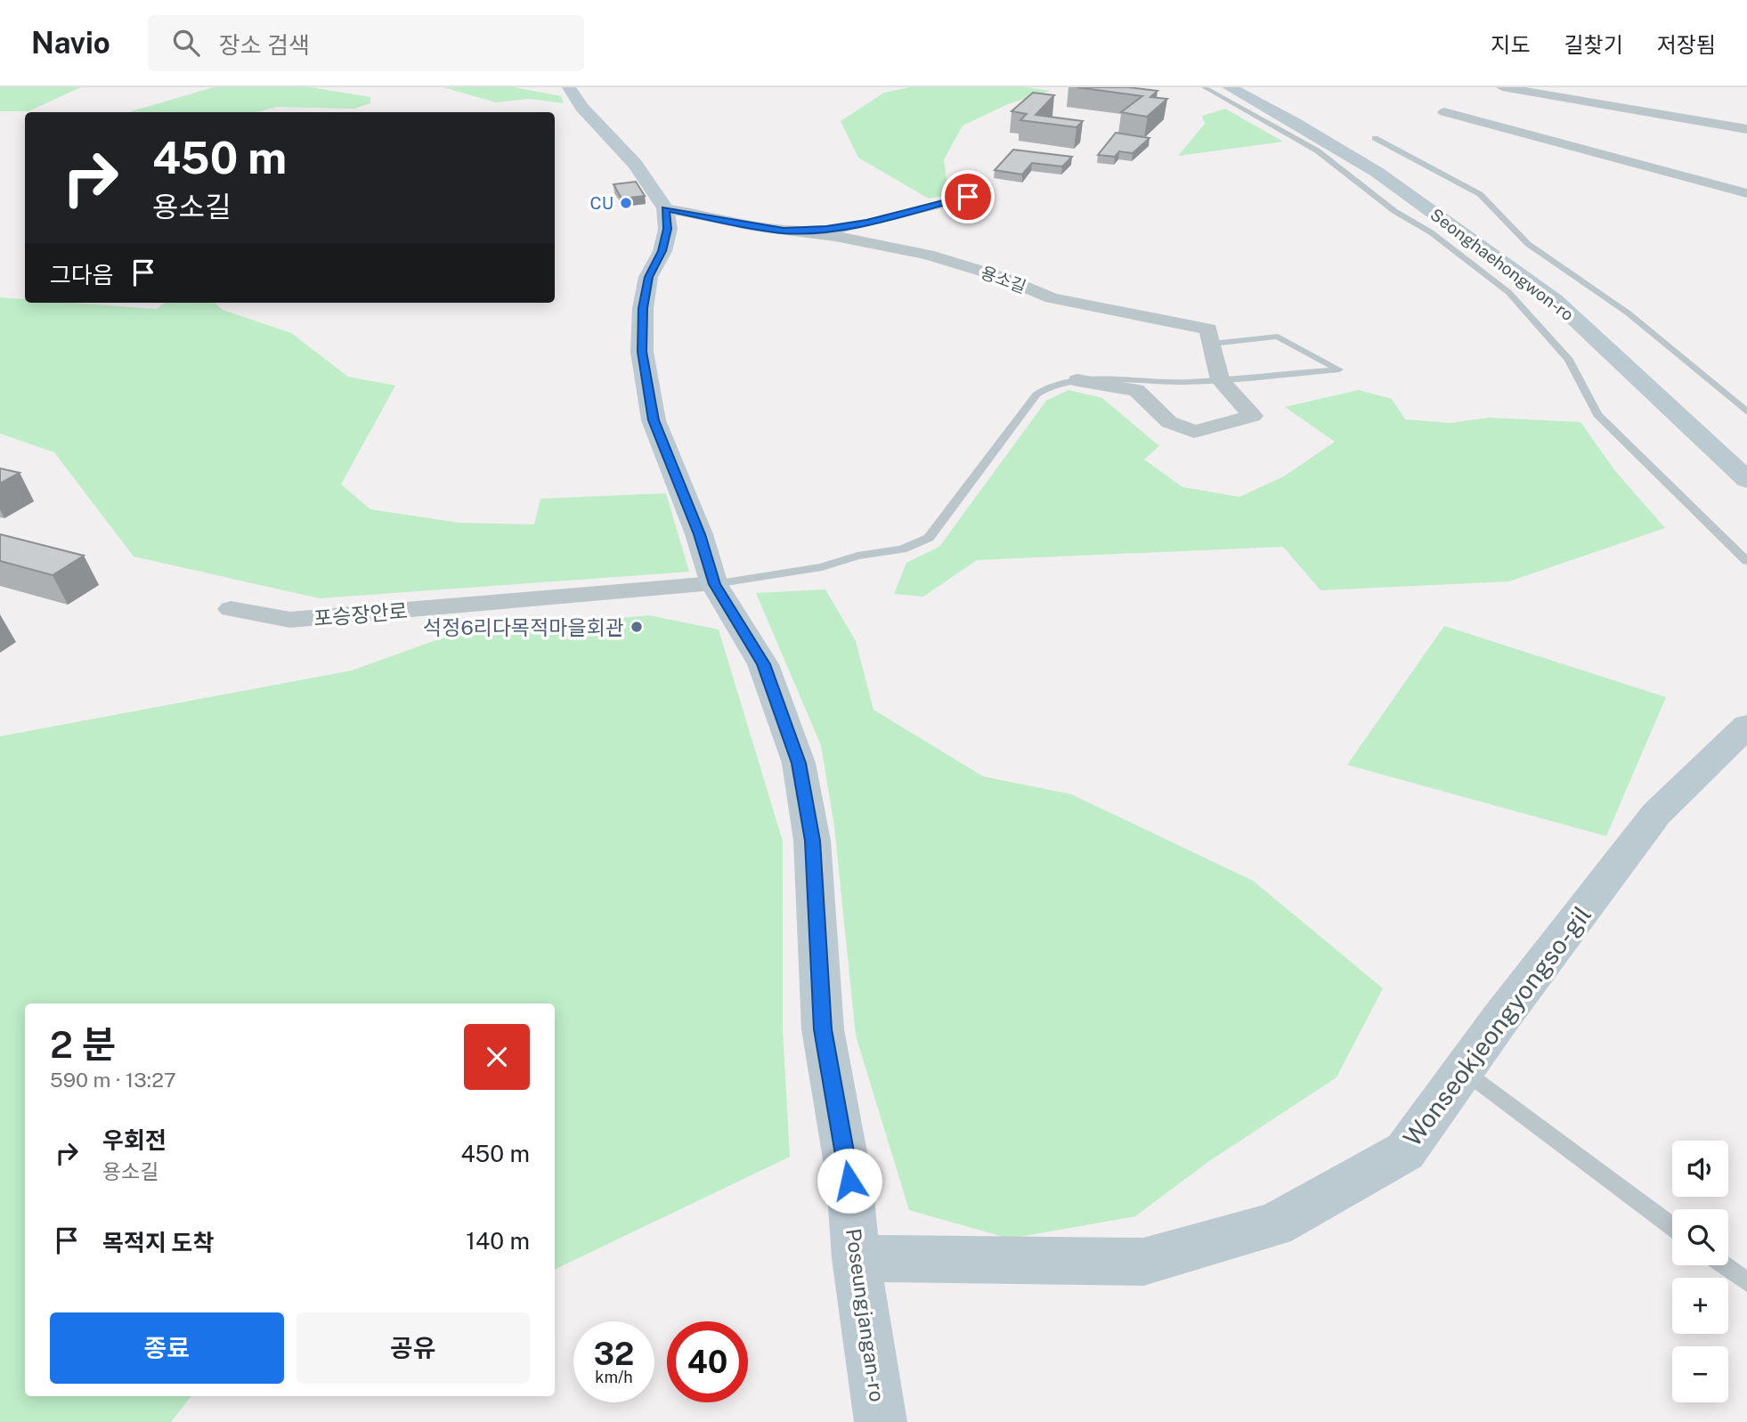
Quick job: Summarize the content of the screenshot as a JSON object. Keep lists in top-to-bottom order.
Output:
{
  "streets": {
    "street": [
      "Seonghaehongwon-ro",
      "용소길",
      "포승장안로",
      "Wonseokjeongyongso-gil",
      "Poseungjangan-ro"
    ]
  },
  "crossings": [
    ["용소길", "Poseungjangan-ro"],
    ["포승장안로", "Poseungjangan-ro"],
    ["Wonseokjeongyongso-gil", "Poseungjangan-ro"]
  ],
  "places": ["CU", "석정6리다목적마을회관"],
  "page": {
    "header": "Navio",
    "search": "장소 검색",
    "nav": ["지도", "길찾기", "저장됨"],
    "turn": ["450 m", "용소길"],
    "then": "그다음",
    "heading": ["2 분", "590 m · 13:27"],
    "list": [
      {
        "name": "우회전",
        "note": "용소길",
        "value": "450 m"
      },
      {
        "name": "목적지 도착",
        "value": "140 m"
      }
    ],
    "map_buttons": ["+", "−"],
    "buttons": ["종료", "공유"],
    "speed": "32 km/h",
    "limit": "40"
  }
}
